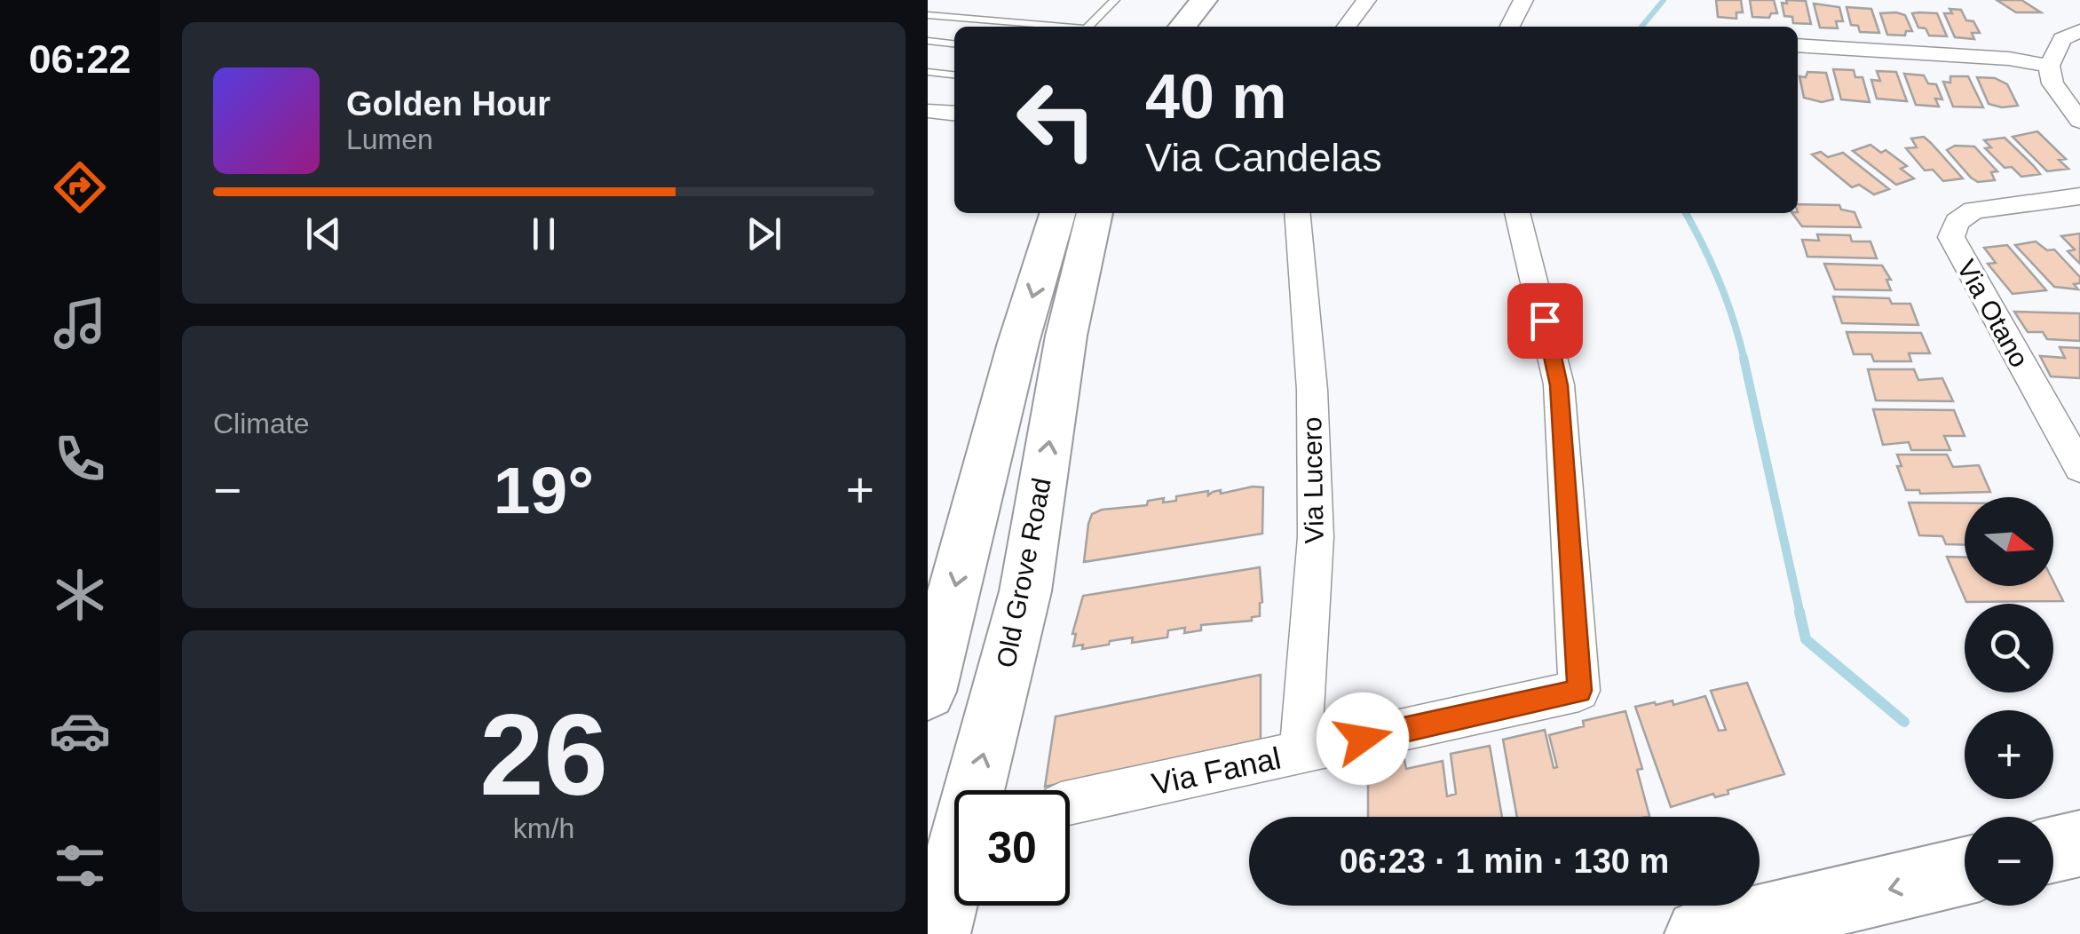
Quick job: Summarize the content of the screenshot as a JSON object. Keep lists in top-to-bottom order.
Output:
{
  "streets": {
    "main road": ["Old Grove Road"],
    "street": ["Via Otano", "Via Lucero", "Via Fanal"]
  },
  "crossings": [
    ["Via Lucero", "Via Fanal"]
  ],
  "north": "right",
  "page": {
    "tabs": "06:22",
    "turn": ["40 m", "Via Candelas"],
    "song": ["Golden Hour", "Lumen"],
    "tile": [
      "Climate",
      ["26", "km/h"]
    ],
    "heat": ["−", "19°", "+"],
    "map_buttons": ["+", "−"],
    "limit": "30",
    "trip": "06:23 · 1 min · 130 m"
  }
}
